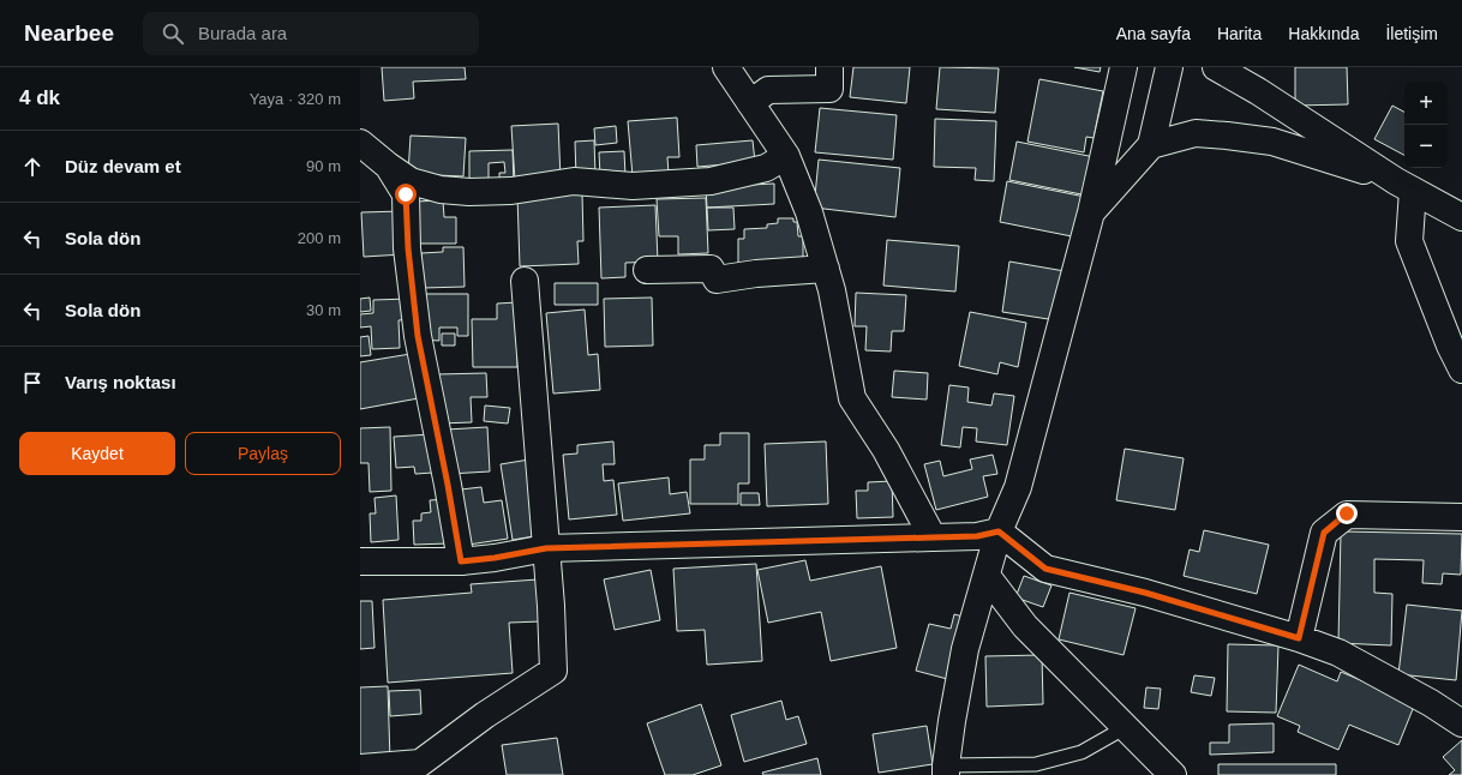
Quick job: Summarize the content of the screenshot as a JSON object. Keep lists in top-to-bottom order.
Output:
{
  "page": {
    "header": "Nearbee",
    "search": "Burada ara",
    "nav": [
      "Ana sayfa",
      "Harita",
      "Hakkında",
      "İletişim"
    ],
    "heading": ["4 dk", "Yaya · 320 m"],
    "map_buttons": ["+", "−"],
    "list": [
      ["Düz devam et", "90 m"],
      ["Sola dön", "200 m"],
      ["Sola dön", "30 m"],
      "Varış noktası"
    ],
    "buttons": ["Kaydet", "Paylaş"]
  }
}
